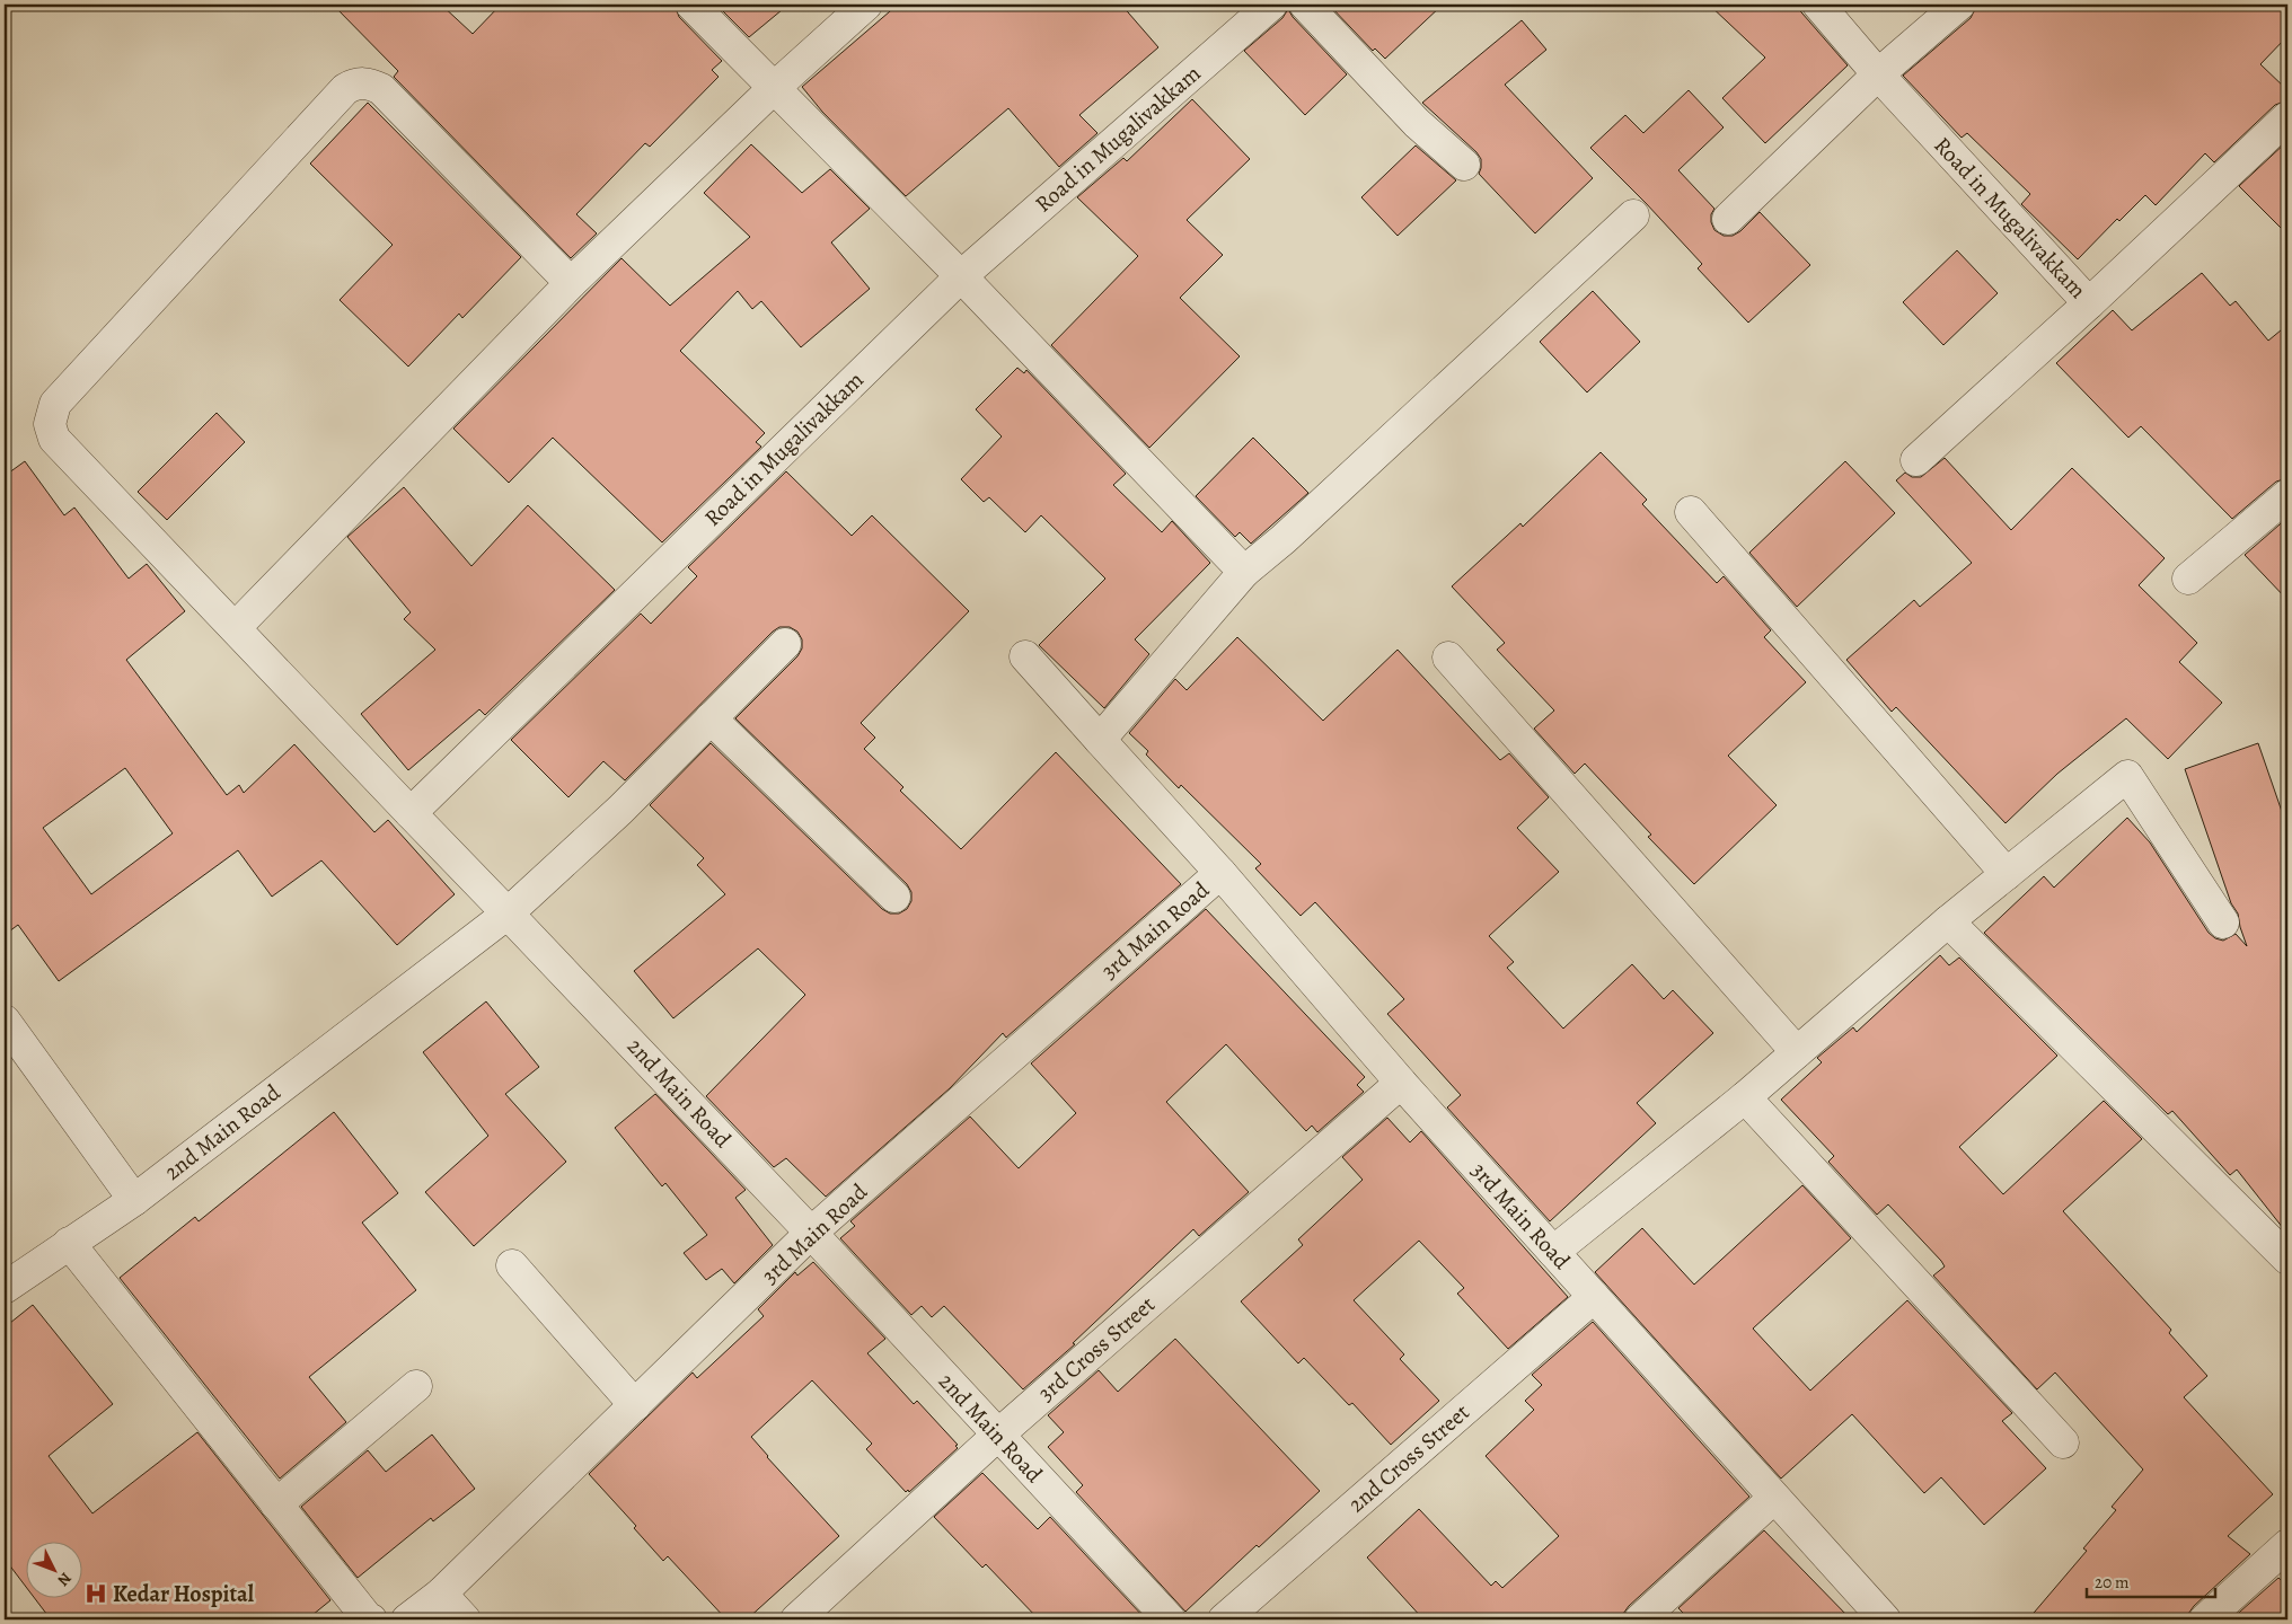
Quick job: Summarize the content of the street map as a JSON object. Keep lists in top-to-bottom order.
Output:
{
  "streets": {
    "street": [
      "Road in Mugalivakkam",
      "3rd Main Road",
      "2nd Main Road",
      "3rd Cross Street",
      "2nd Cross Street"
    ]
  },
  "crossings": [
    ["3rd Main Road", "2nd Main Road"],
    ["3rd Main Road", "3rd Cross Street"],
    ["3rd Main Road", "2nd Cross Street"],
    ["2nd Main Road", "3rd Cross Street"]
  ],
  "places": {
    "hospital": ["Kedar Hospital"]
  },
  "scale_bar": "20 m",
  "north": "bottom right"
}
